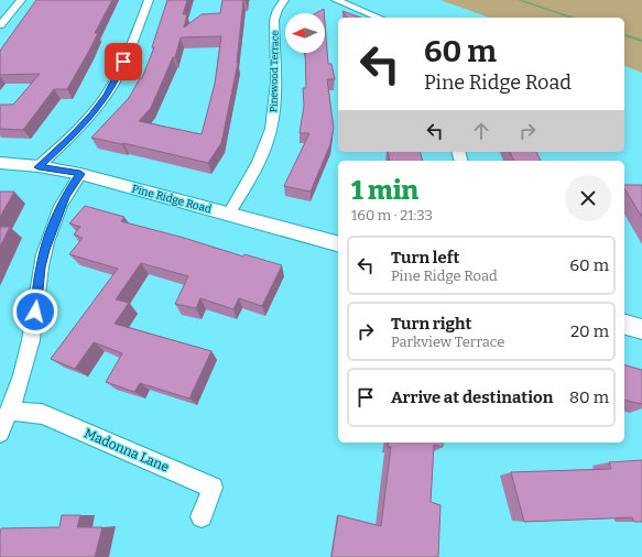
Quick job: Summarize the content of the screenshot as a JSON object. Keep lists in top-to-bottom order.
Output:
{
  "streets": {
    "street": ["Pinewood Terrace", "Pine Ridge Road", "Madonna Lane"]
  },
  "crossings": [
    ["Pinewood Terrace", "Pine Ridge Road"]
  ],
  "north": "left",
  "page": {
    "turn": ["60 m", "Pine Ridge Road"],
    "heading": ["1 min", "160 m · 21:33"],
    "list": [
      {
        "name": "Turn left",
        "note": "Pine Ridge Road",
        "value": "60 m"
      },
      {
        "name": "Turn right",
        "note": "Parkview Terrace",
        "value": "20 m"
      },
      {
        "name": "Arrive at destination",
        "value": "80 m"
      }
    ]
  }
}
